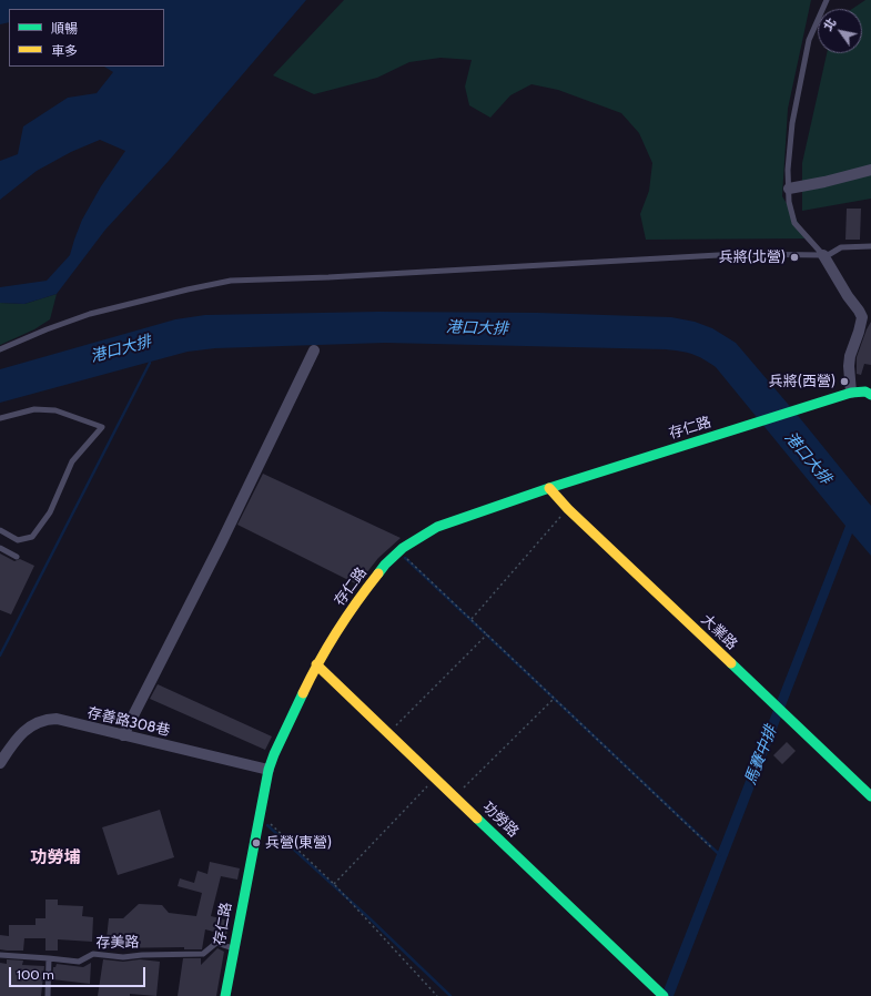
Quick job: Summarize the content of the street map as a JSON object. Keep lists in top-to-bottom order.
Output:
{
  "streets": {
    "street": [
      "存仁路",
      "大業路",
      "存善路308巷",
      "功勞路"
    ],
    "lane": ["存美路"]
  },
  "crossings": [
    ["存仁路", "大業路"],
    ["存仁路", "存善路308巷"],
    ["存仁路", "功勞路"],
    ["存仁路", "存美路"]
  ],
  "districts": ["功勞埔"],
  "water": ["港口大排", "馬賽中排"],
  "places": ["兵將(北營)", "兵將(西營)", "兵營(東營)"],
  "legend": ["順暢", "車多"],
  "scale_bar": "100 m",
  "north": "top left"
}
